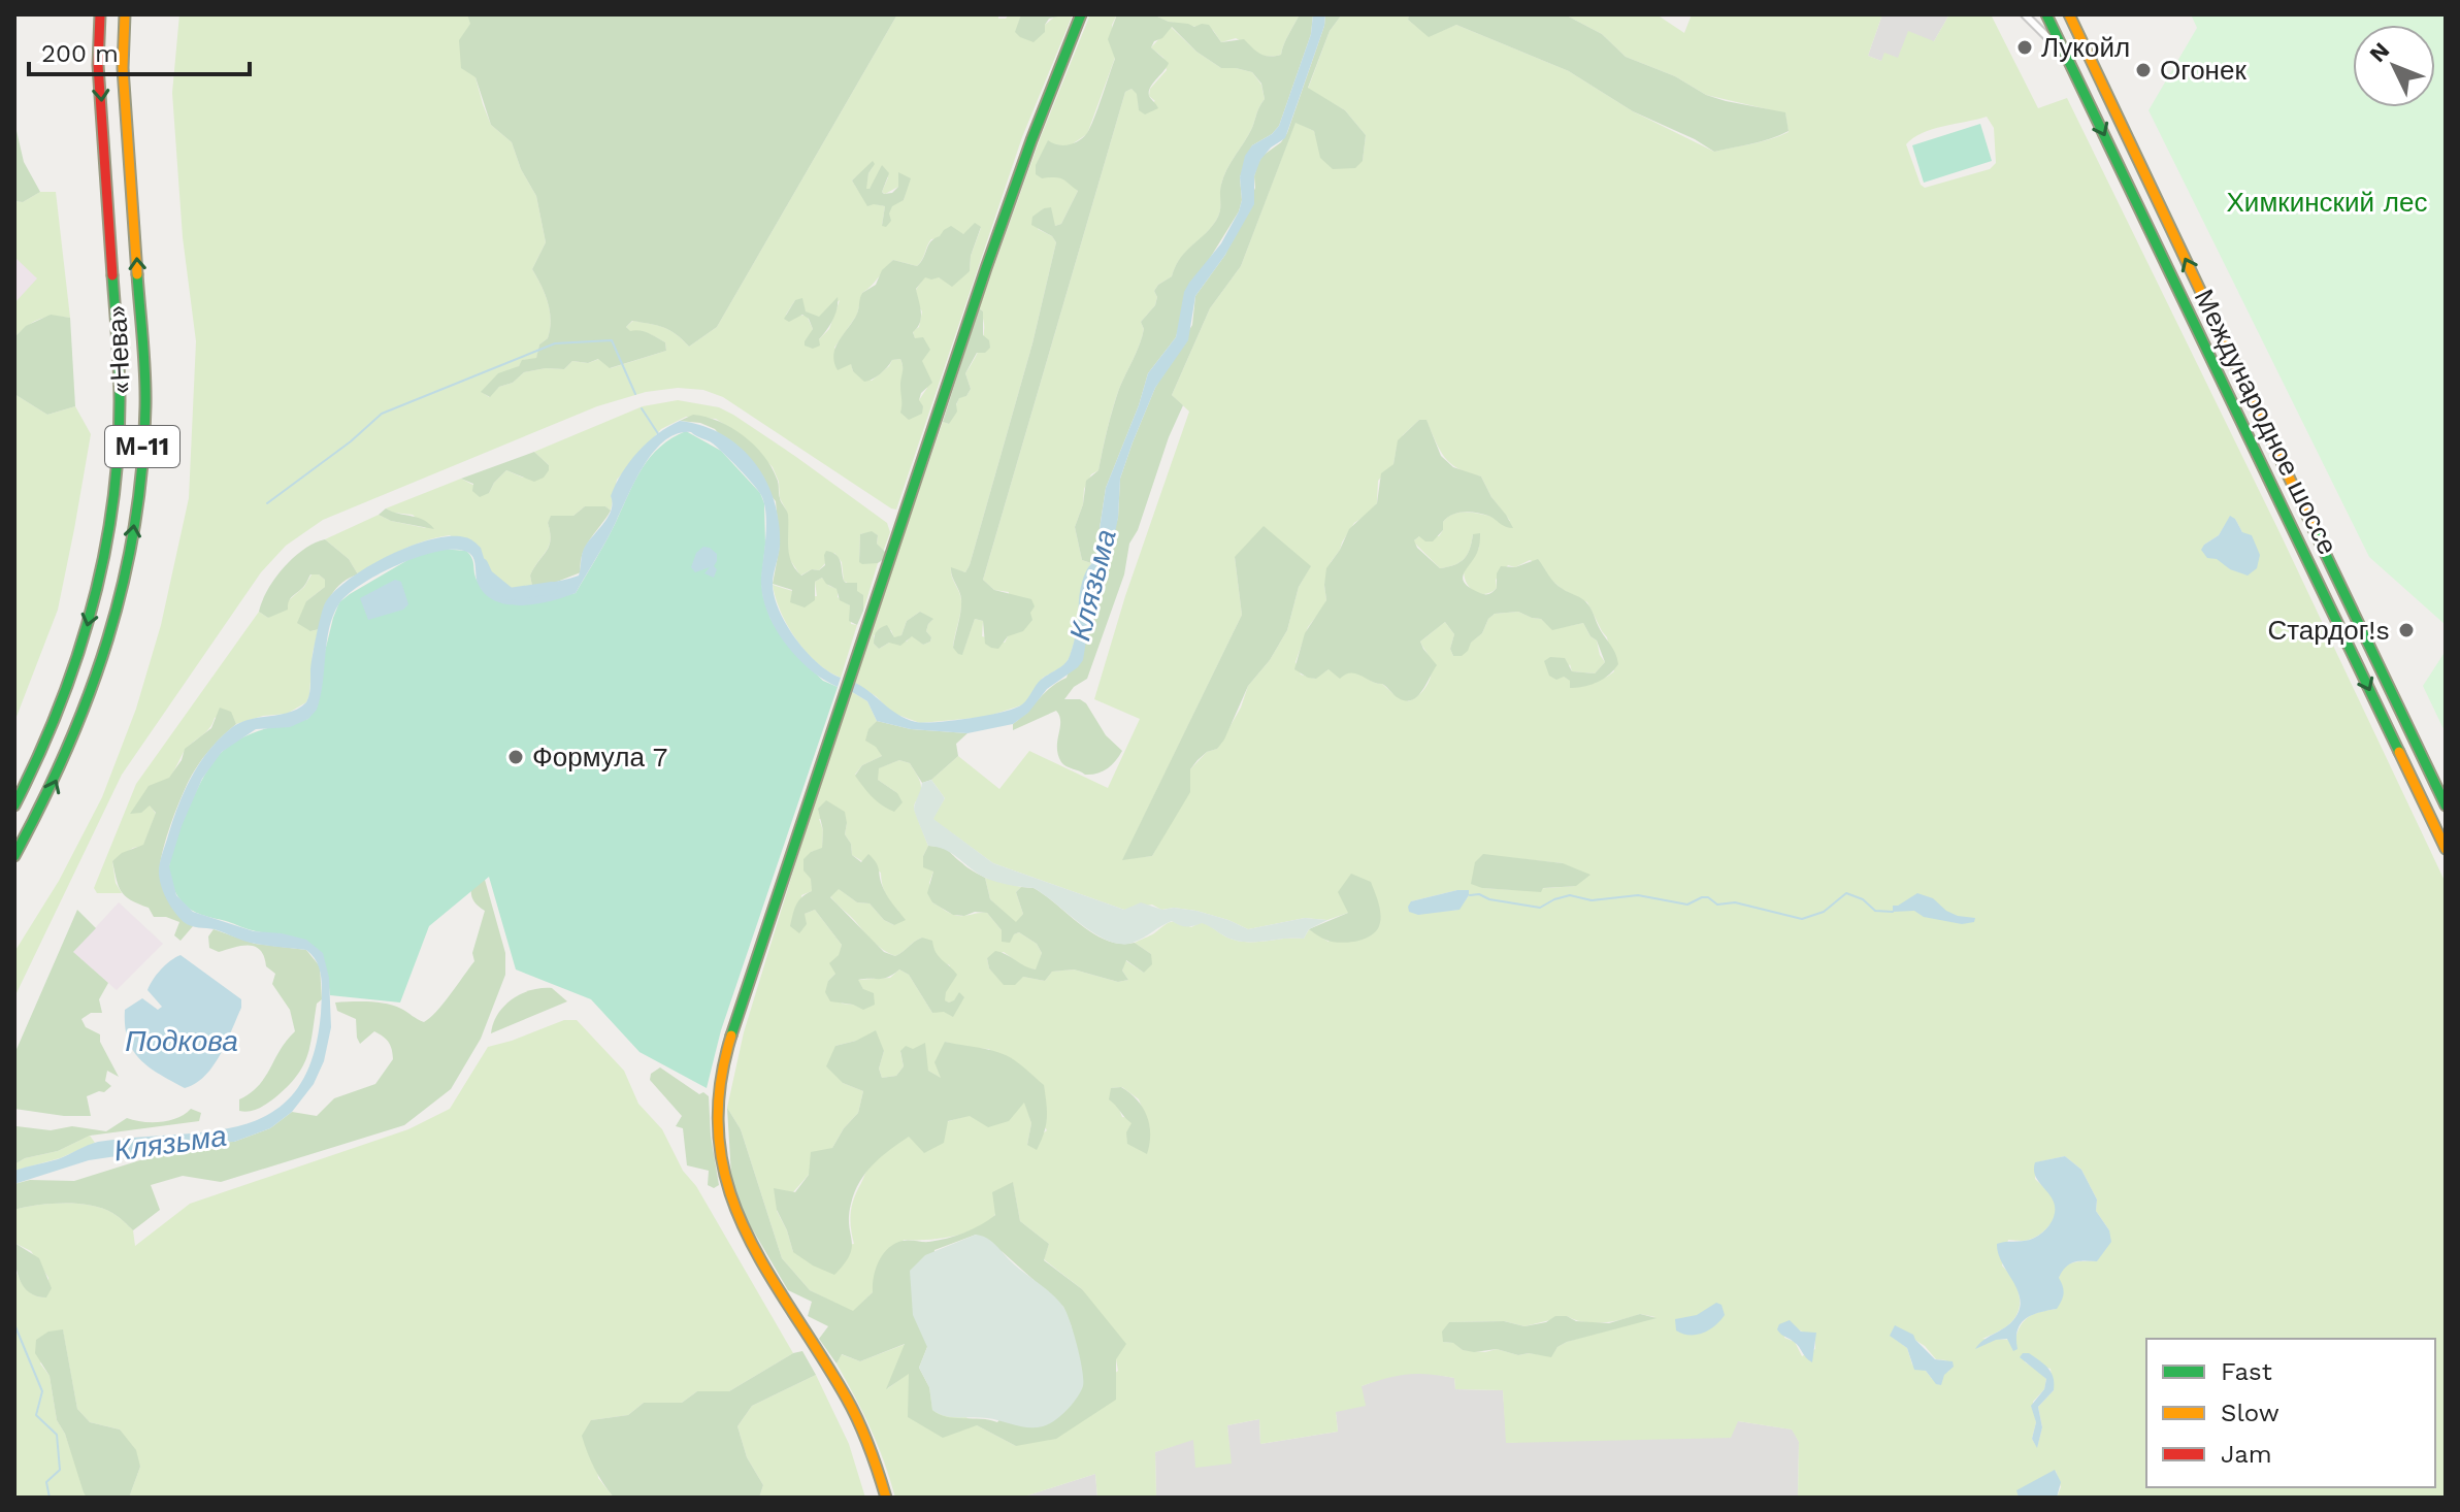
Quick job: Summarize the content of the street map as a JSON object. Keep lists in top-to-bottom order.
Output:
{
  "streets": {
    "main road": ["«Нева»", "Международное шоссе", "М-11"]
  },
  "water": ["Клязьма", "Подкова"],
  "parks": ["Химкинский лес"],
  "places": [
    "Лукойл",
    "Огонек",
    "Стардог!s",
    "Формула 7"
  ],
  "legend": ["Fast", "Slow", "Jam"],
  "scale_bar": "200 m",
  "north": "top left"
}
